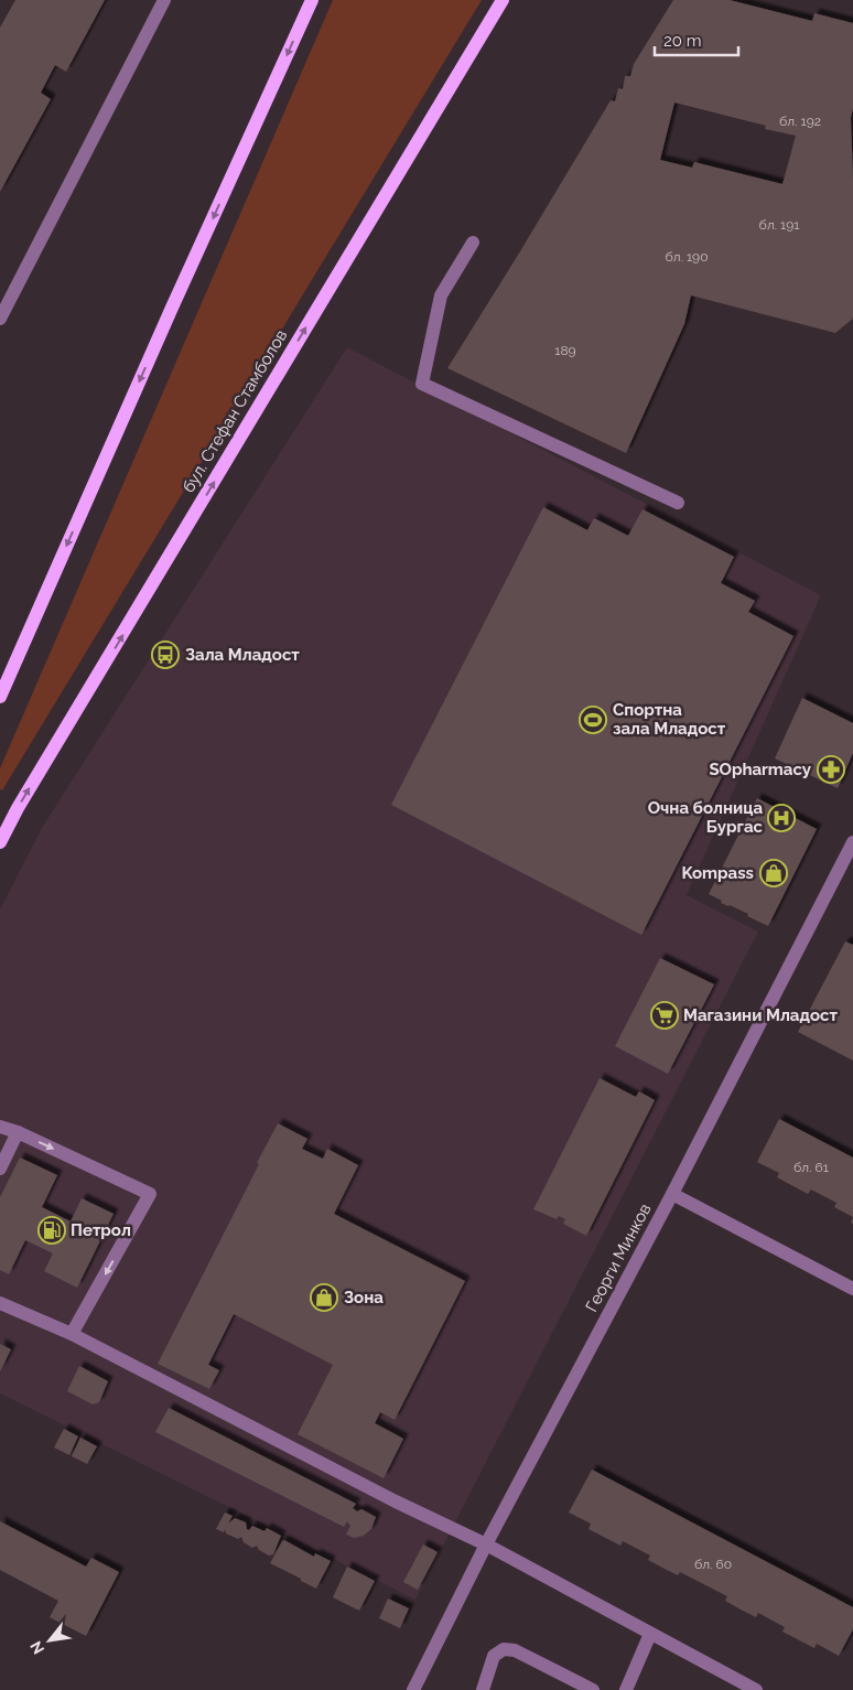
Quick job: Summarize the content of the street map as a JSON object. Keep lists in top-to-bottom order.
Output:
{
  "streets": {
    "main road": ["бул. Стефан Стамболов"],
    "street": ["Георги Минков"]
  },
  "places": {
    "bus stop": ["Зала Младост"],
    "sports": ["Спортна зала Младост"],
    "pharmacy": ["SOpharmacy"],
    "hospital": ["Oчна болница Бургас"],
    "shop": ["Kompass", "Зона"],
    "supermarket": ["Магазини Mладост"],
    "fuel station": ["Петрол"]
  },
  "house_numbers": [
    "бл. 192",
    "бл. 191",
    "бл. 190",
    "189",
    "бл. 61",
    "бл. 60"
  ],
  "scale_bar": "20 m",
  "north": "bottom left"
}
